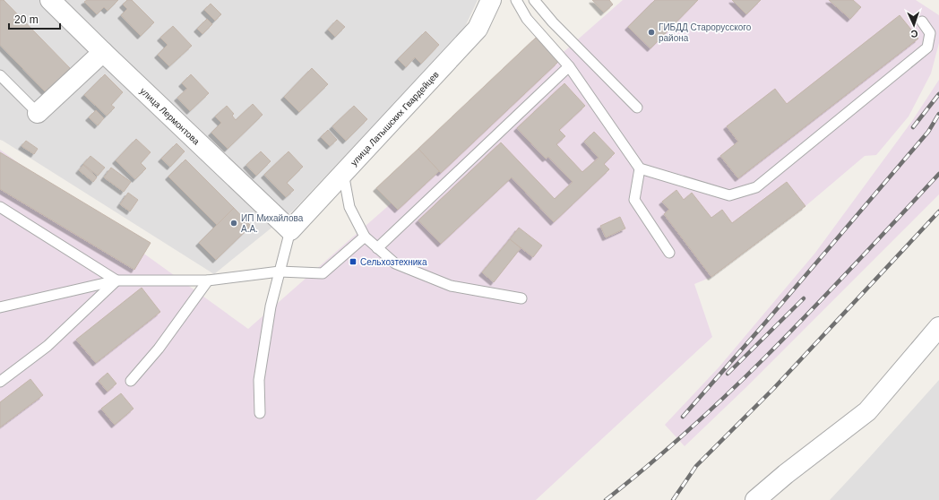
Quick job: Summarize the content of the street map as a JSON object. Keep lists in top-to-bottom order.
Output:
{
  "streets": {
    "street": ["улица Лермонтова", "улица Латышских Гвардейцев"]
  },
  "crossings": [
    ["улица Лермонтова", "улица Латышских Гвардейцев"]
  ],
  "places": {
    "other": ["ГИБДД Старорусского района", "ИП Михайлова А.А."],
    "transit": ["Сельхозтехника"]
  },
  "scale_bar": "20 m",
  "north": "bottom"
}
